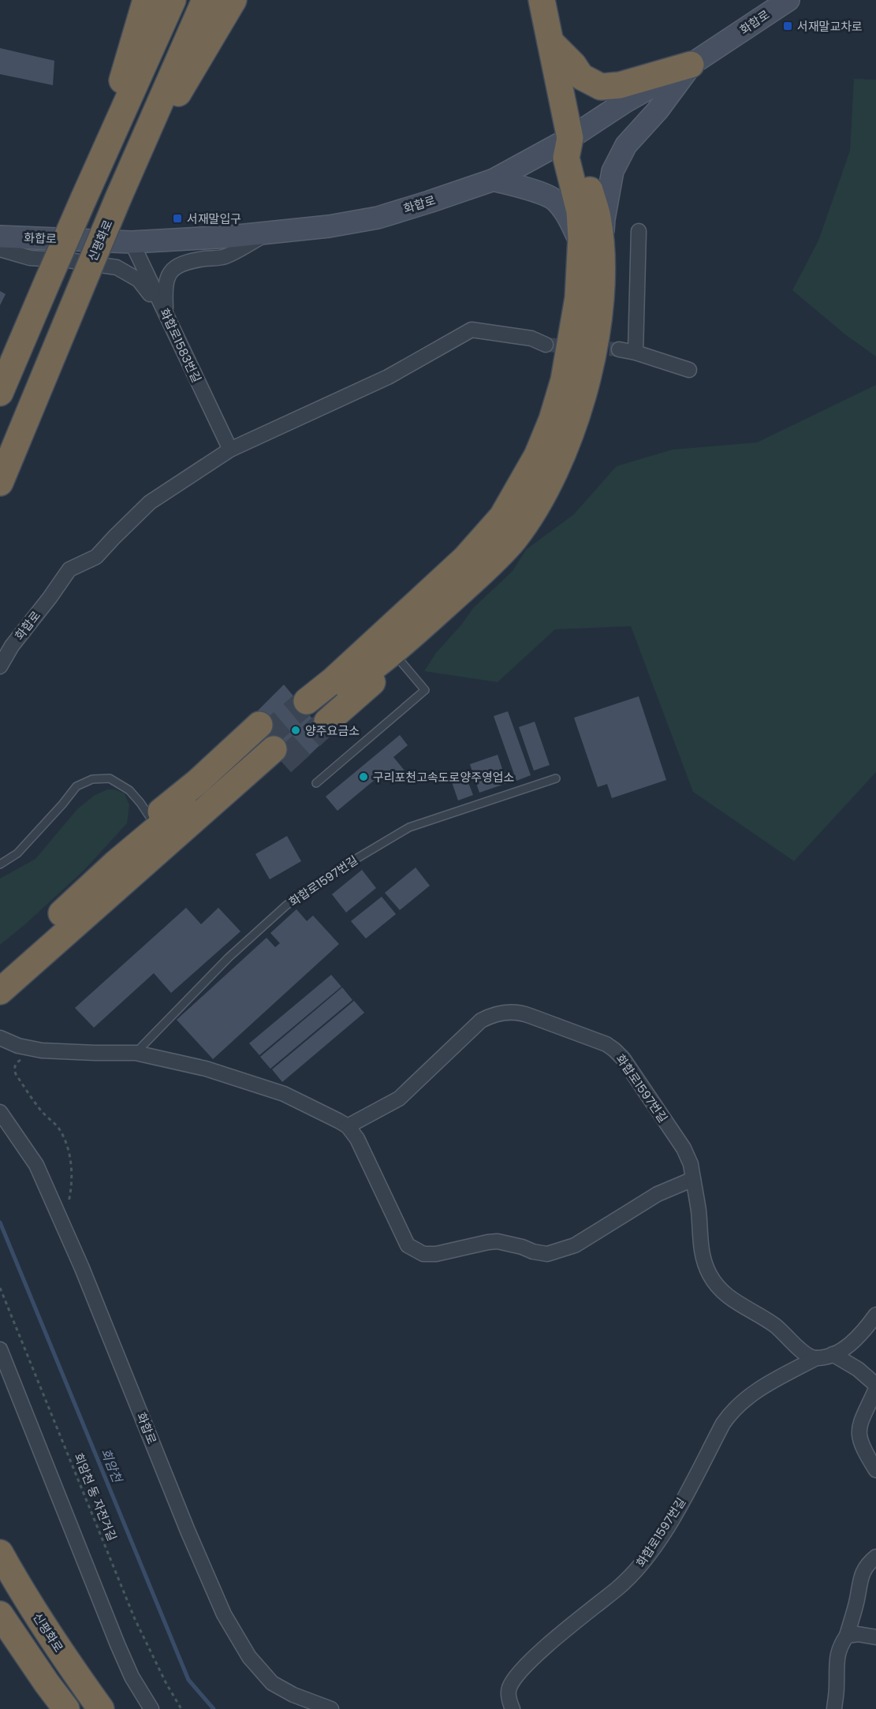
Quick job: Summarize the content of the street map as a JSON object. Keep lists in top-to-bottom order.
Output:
{
  "streets": {
    "highway": ["신평화로"],
    "main road": ["화합로"],
    "street": ["화합로1583번길", "화합로1597번길"],
    "path": ["회암천 동 자전거길"]
  },
  "crossings": [
    ["화합로", "화합로1583번길"]
  ],
  "water": ["회암천"],
  "places": {
    "transit": ["서재말교차로", "서재말입구"],
    "other": ["양주요금소", "구리포천고속도로양주영업소"]
  }
}
